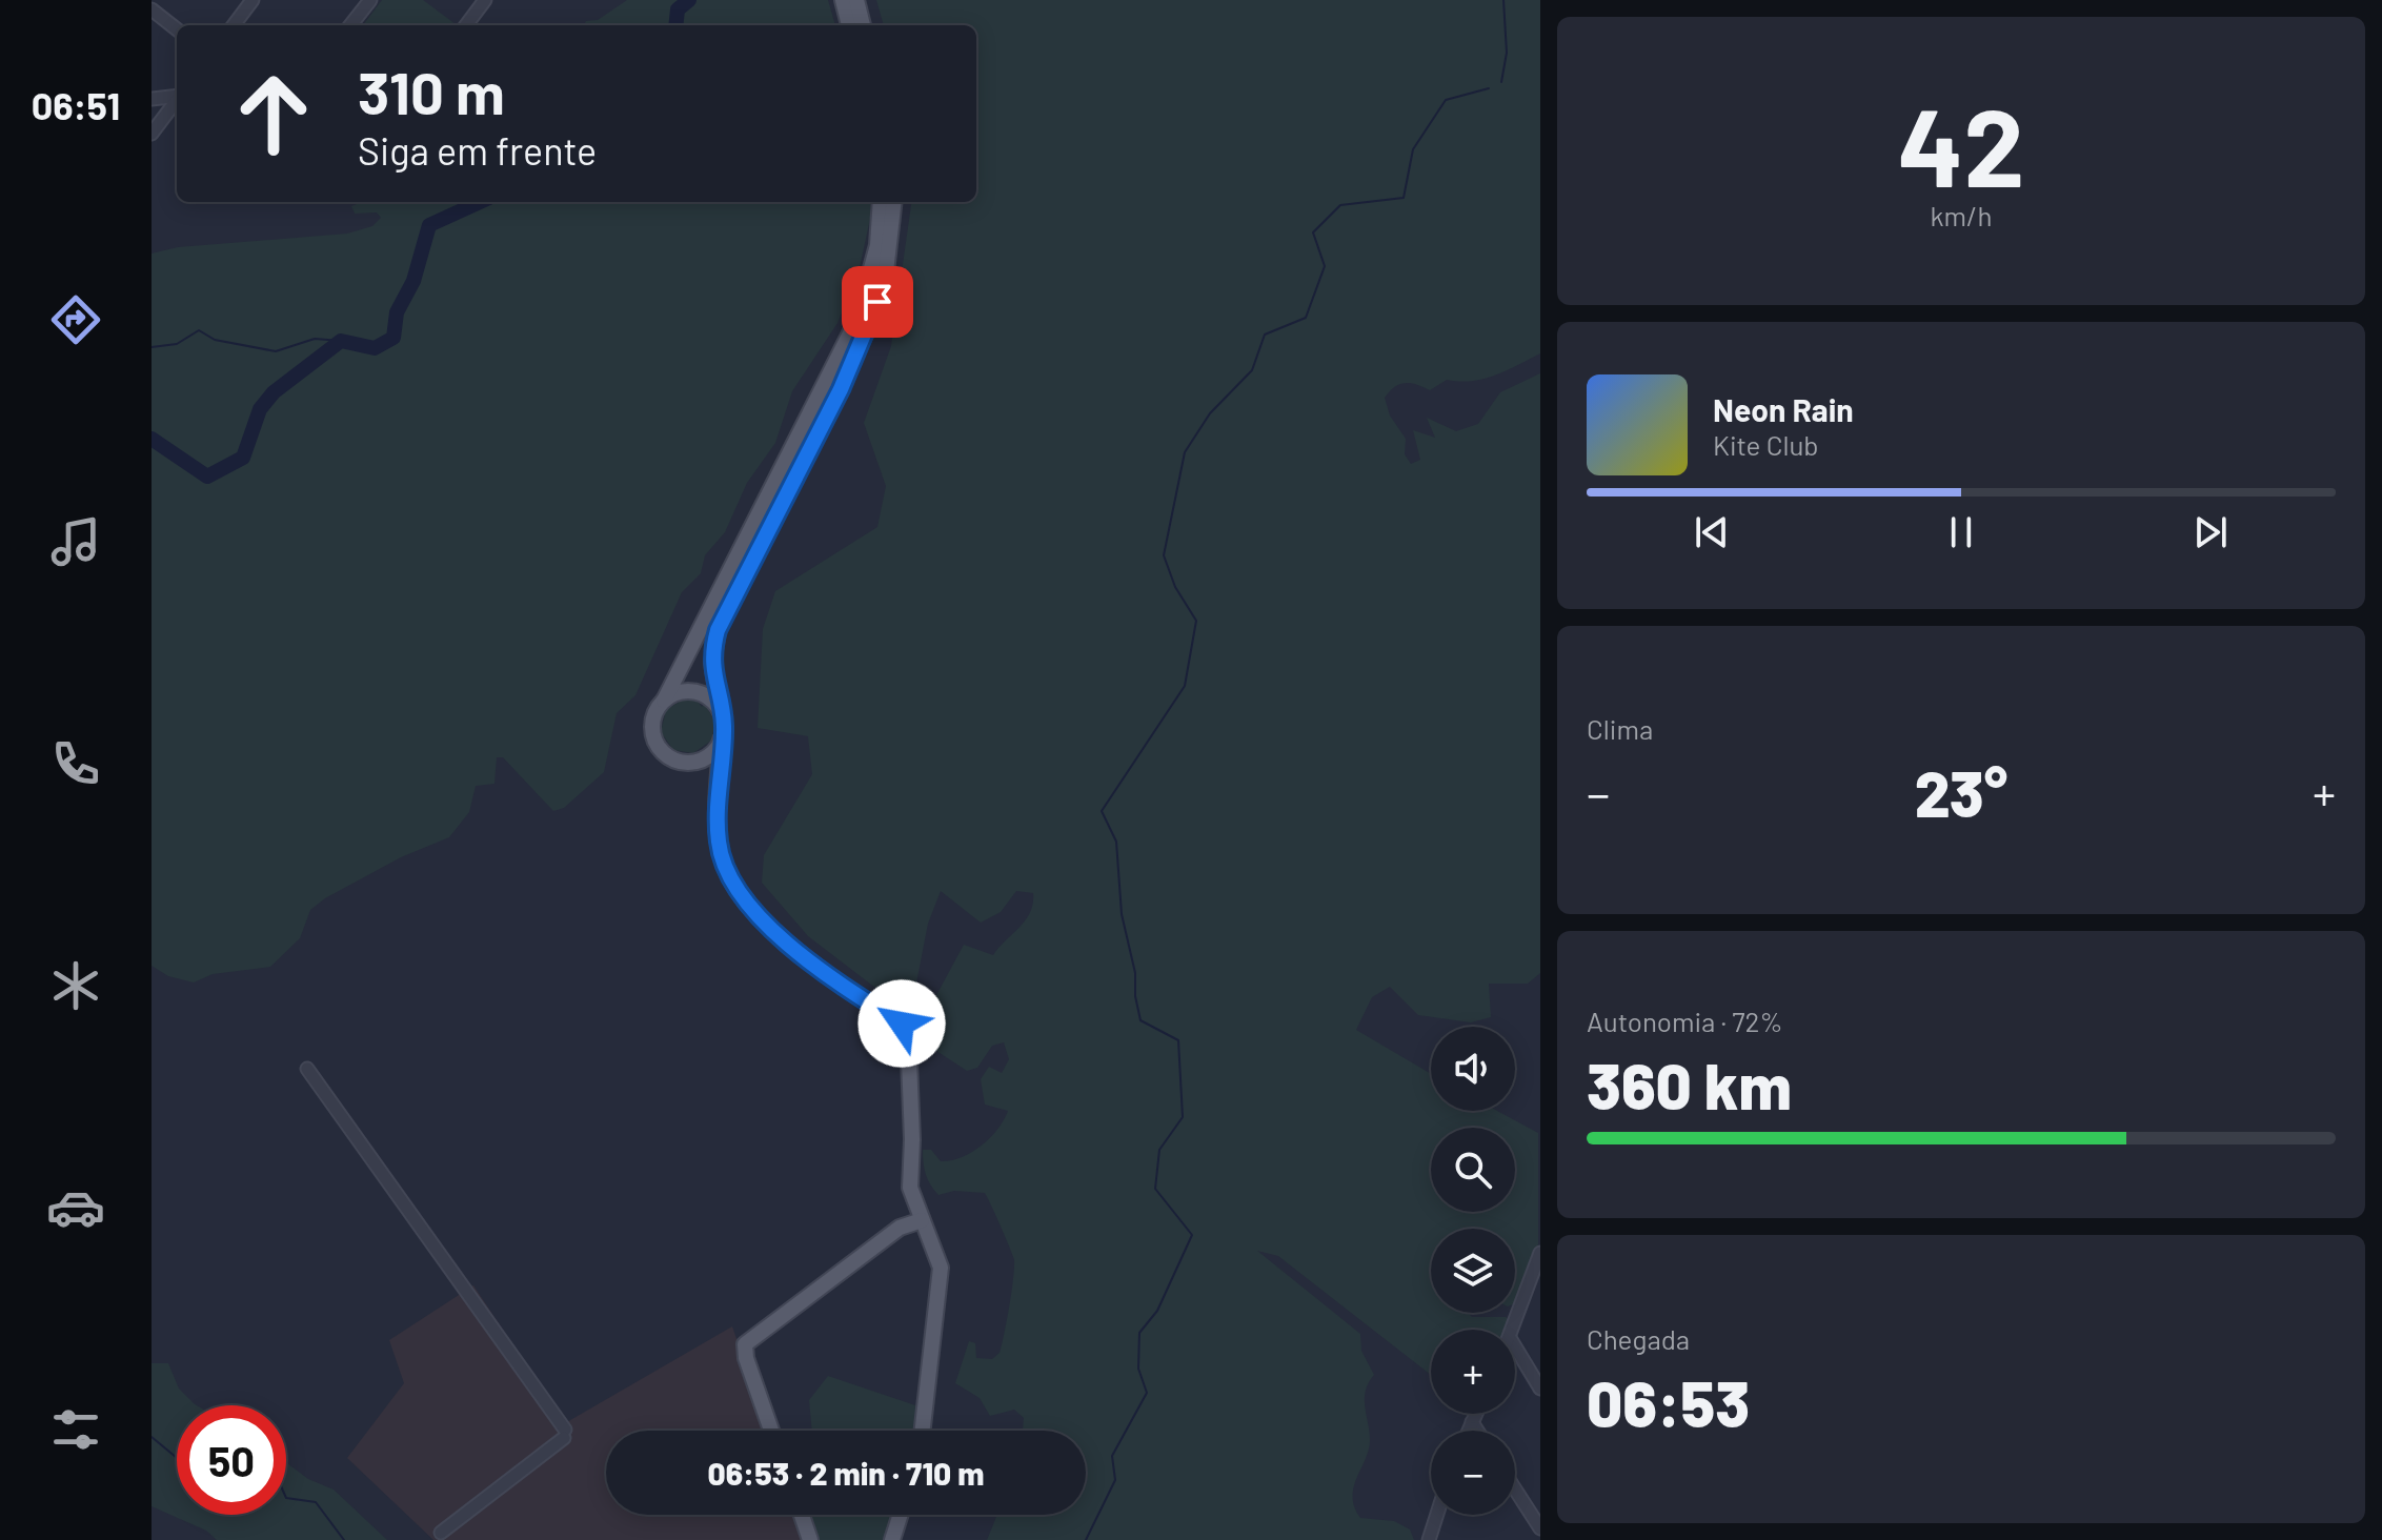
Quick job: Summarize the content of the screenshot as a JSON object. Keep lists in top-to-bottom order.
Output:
{
  "page": {
    "tabs": "06:51",
    "tile": [
      ["42", "km/h"],
      "Clima",
      ["Autonomia · 72%", "360 km"],
      ["Chegada", "06:53"]
    ],
    "turn": ["310 m", "Siga em frente"],
    "song": ["Neon Rain", "Kite Club"],
    "heat": ["−", "23°", "+"],
    "map_buttons": ["+", "−"],
    "limit": "50",
    "trip": "06:53 · 2 min · 710 m"
  }
}
